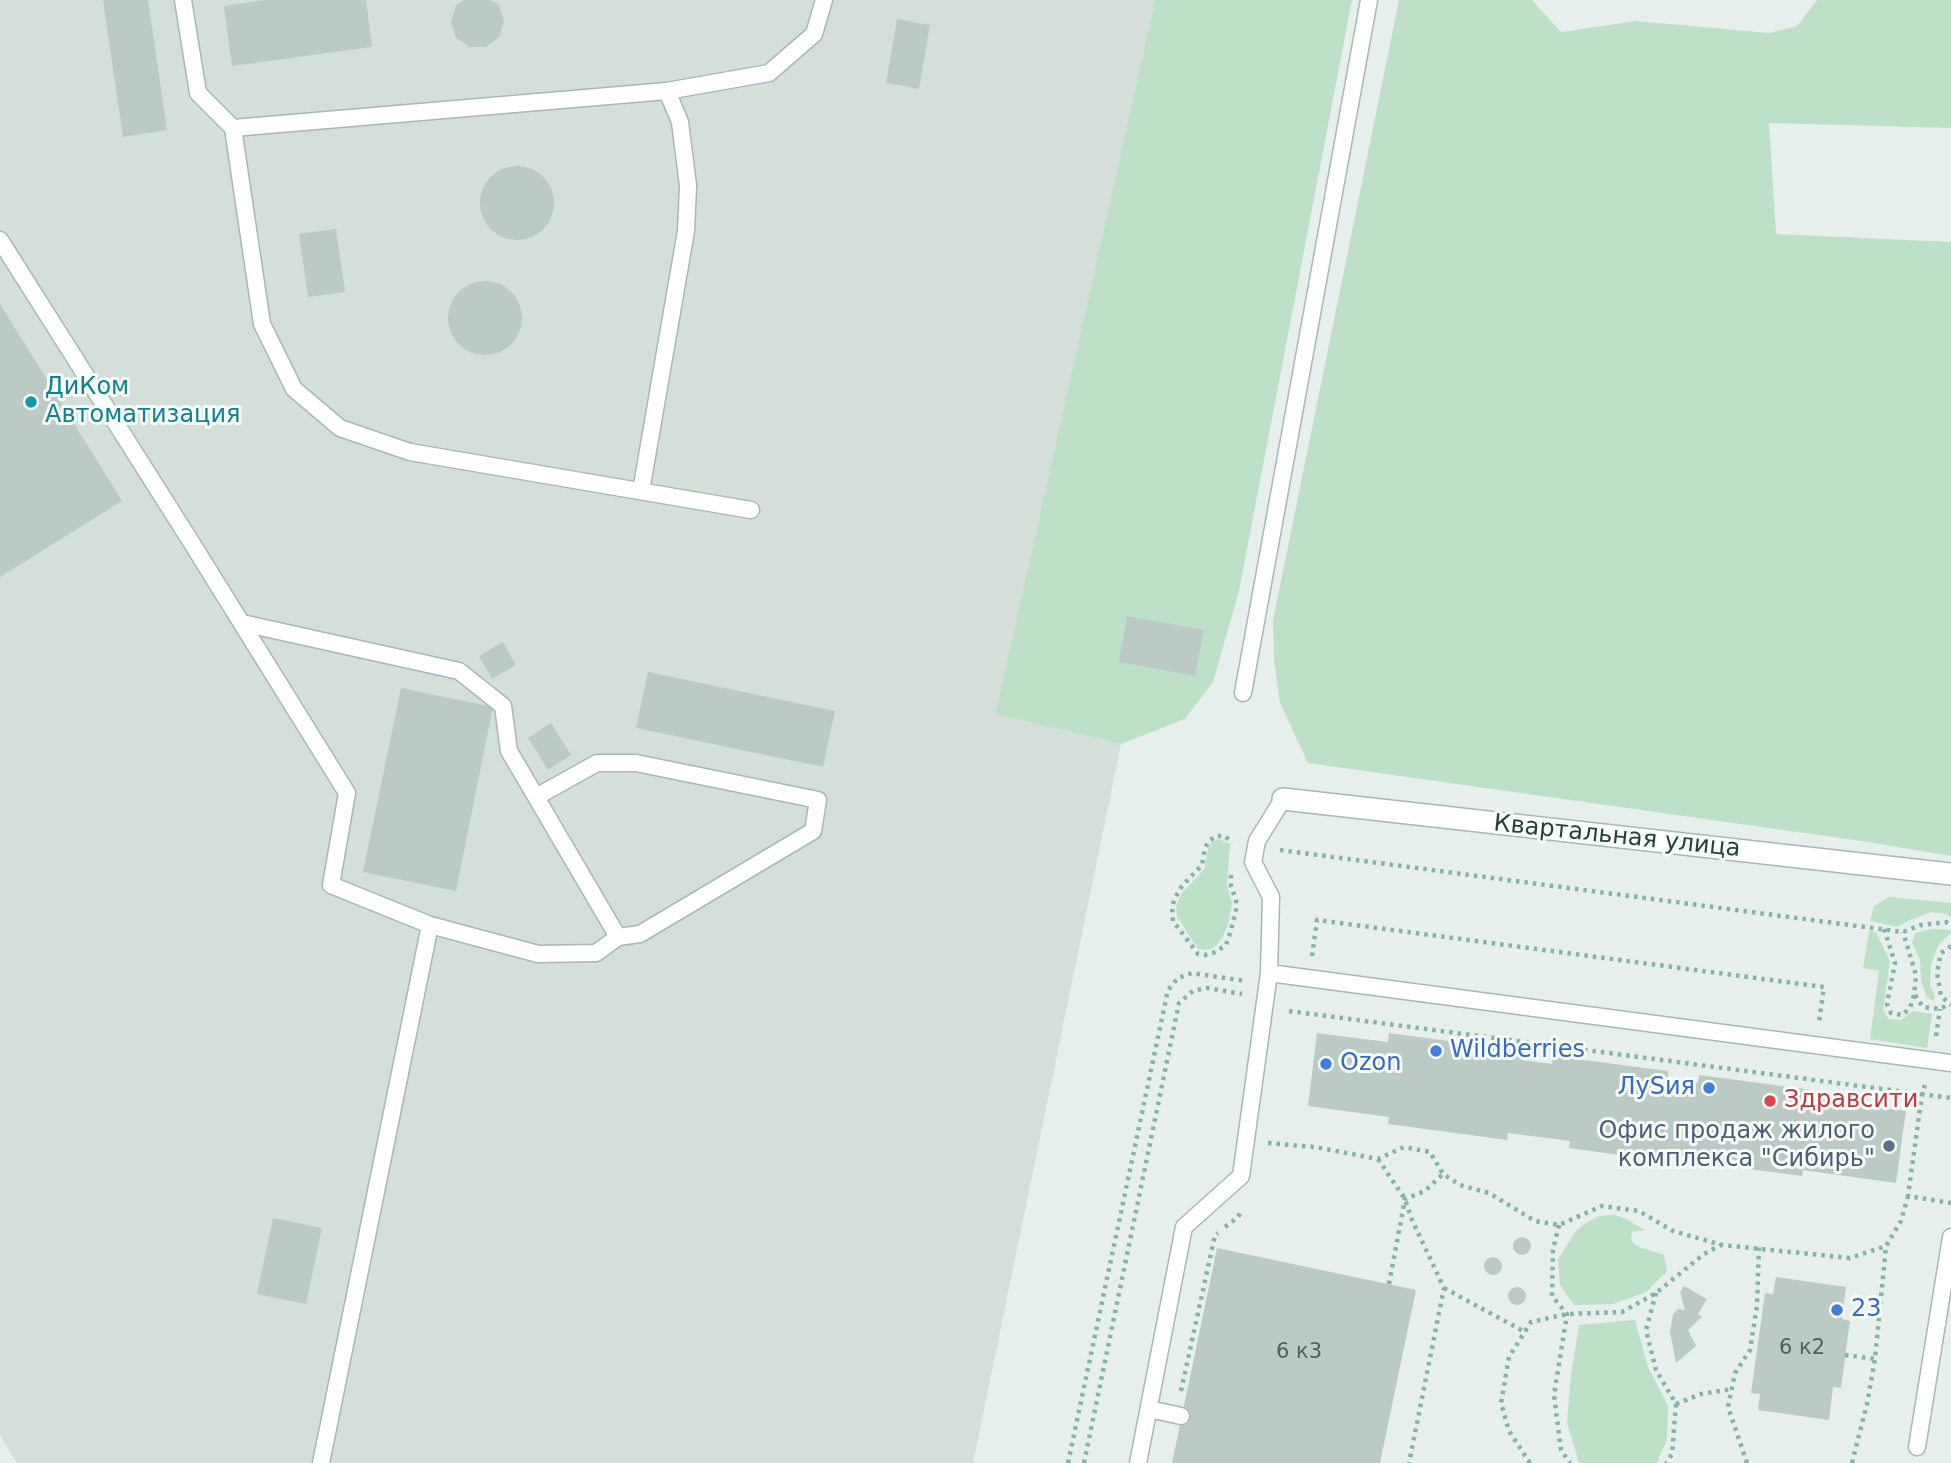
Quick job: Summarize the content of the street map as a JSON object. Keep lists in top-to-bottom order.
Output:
{
  "streets": {
    "street": ["Квартальная улица"]
  },
  "places": [
    "ДиКом Автоматизация",
    "Wildberries",
    "Ozon",
    "ЛуSия",
    "Здравсити",
    "Офис продаж жилого комплекса \"Сибирь\"",
    "23"
  ],
  "house_numbers": ["6 к2", "6 к3"]
}
